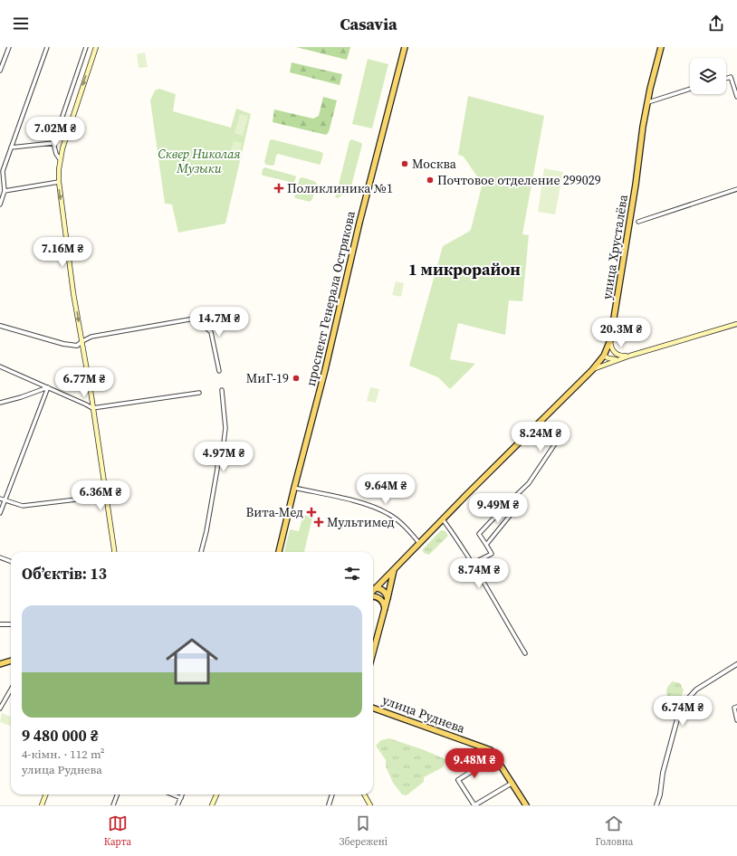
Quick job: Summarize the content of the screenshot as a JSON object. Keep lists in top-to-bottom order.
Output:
{
  "streets": {
    "main road": ["улица Хрусталёва", "проспект Генерала Острякова", "улица Руднева"]
  },
  "districts": ["1 микрорайон"],
  "parks": ["Сквер Николая Музыки"],
  "places": {
    "other": ["Москва", "Почтовое отделение 299029", "МиГ-19"],
    "health": ["Поликлиника №1", "Вита-Мед", "Мультимед"]
  },
  "page": {
    "header": "Casavia",
    "price": [
      "7.02M ₴",
      "7.16M ₴",
      "14.7M ₴",
      "20.3M ₴",
      "6.77M ₴",
      "8.24M ₴",
      "4.97M ₴",
      "9.64M ₴",
      "6.36M ₴",
      "9.49M ₴",
      "8.74M ₴",
      "6.74M ₴",
      "9.48M ₴"
    ],
    "heading": "Об’єктів: 13",
    "list": [
      {
        "name": "9 480 000 ₴",
        "note": "4-кімн. · 112 m² · улица Руднева"
      }
    ],
    "tabs": ["Карта", "Збережені", "Головна"]
  }
}
